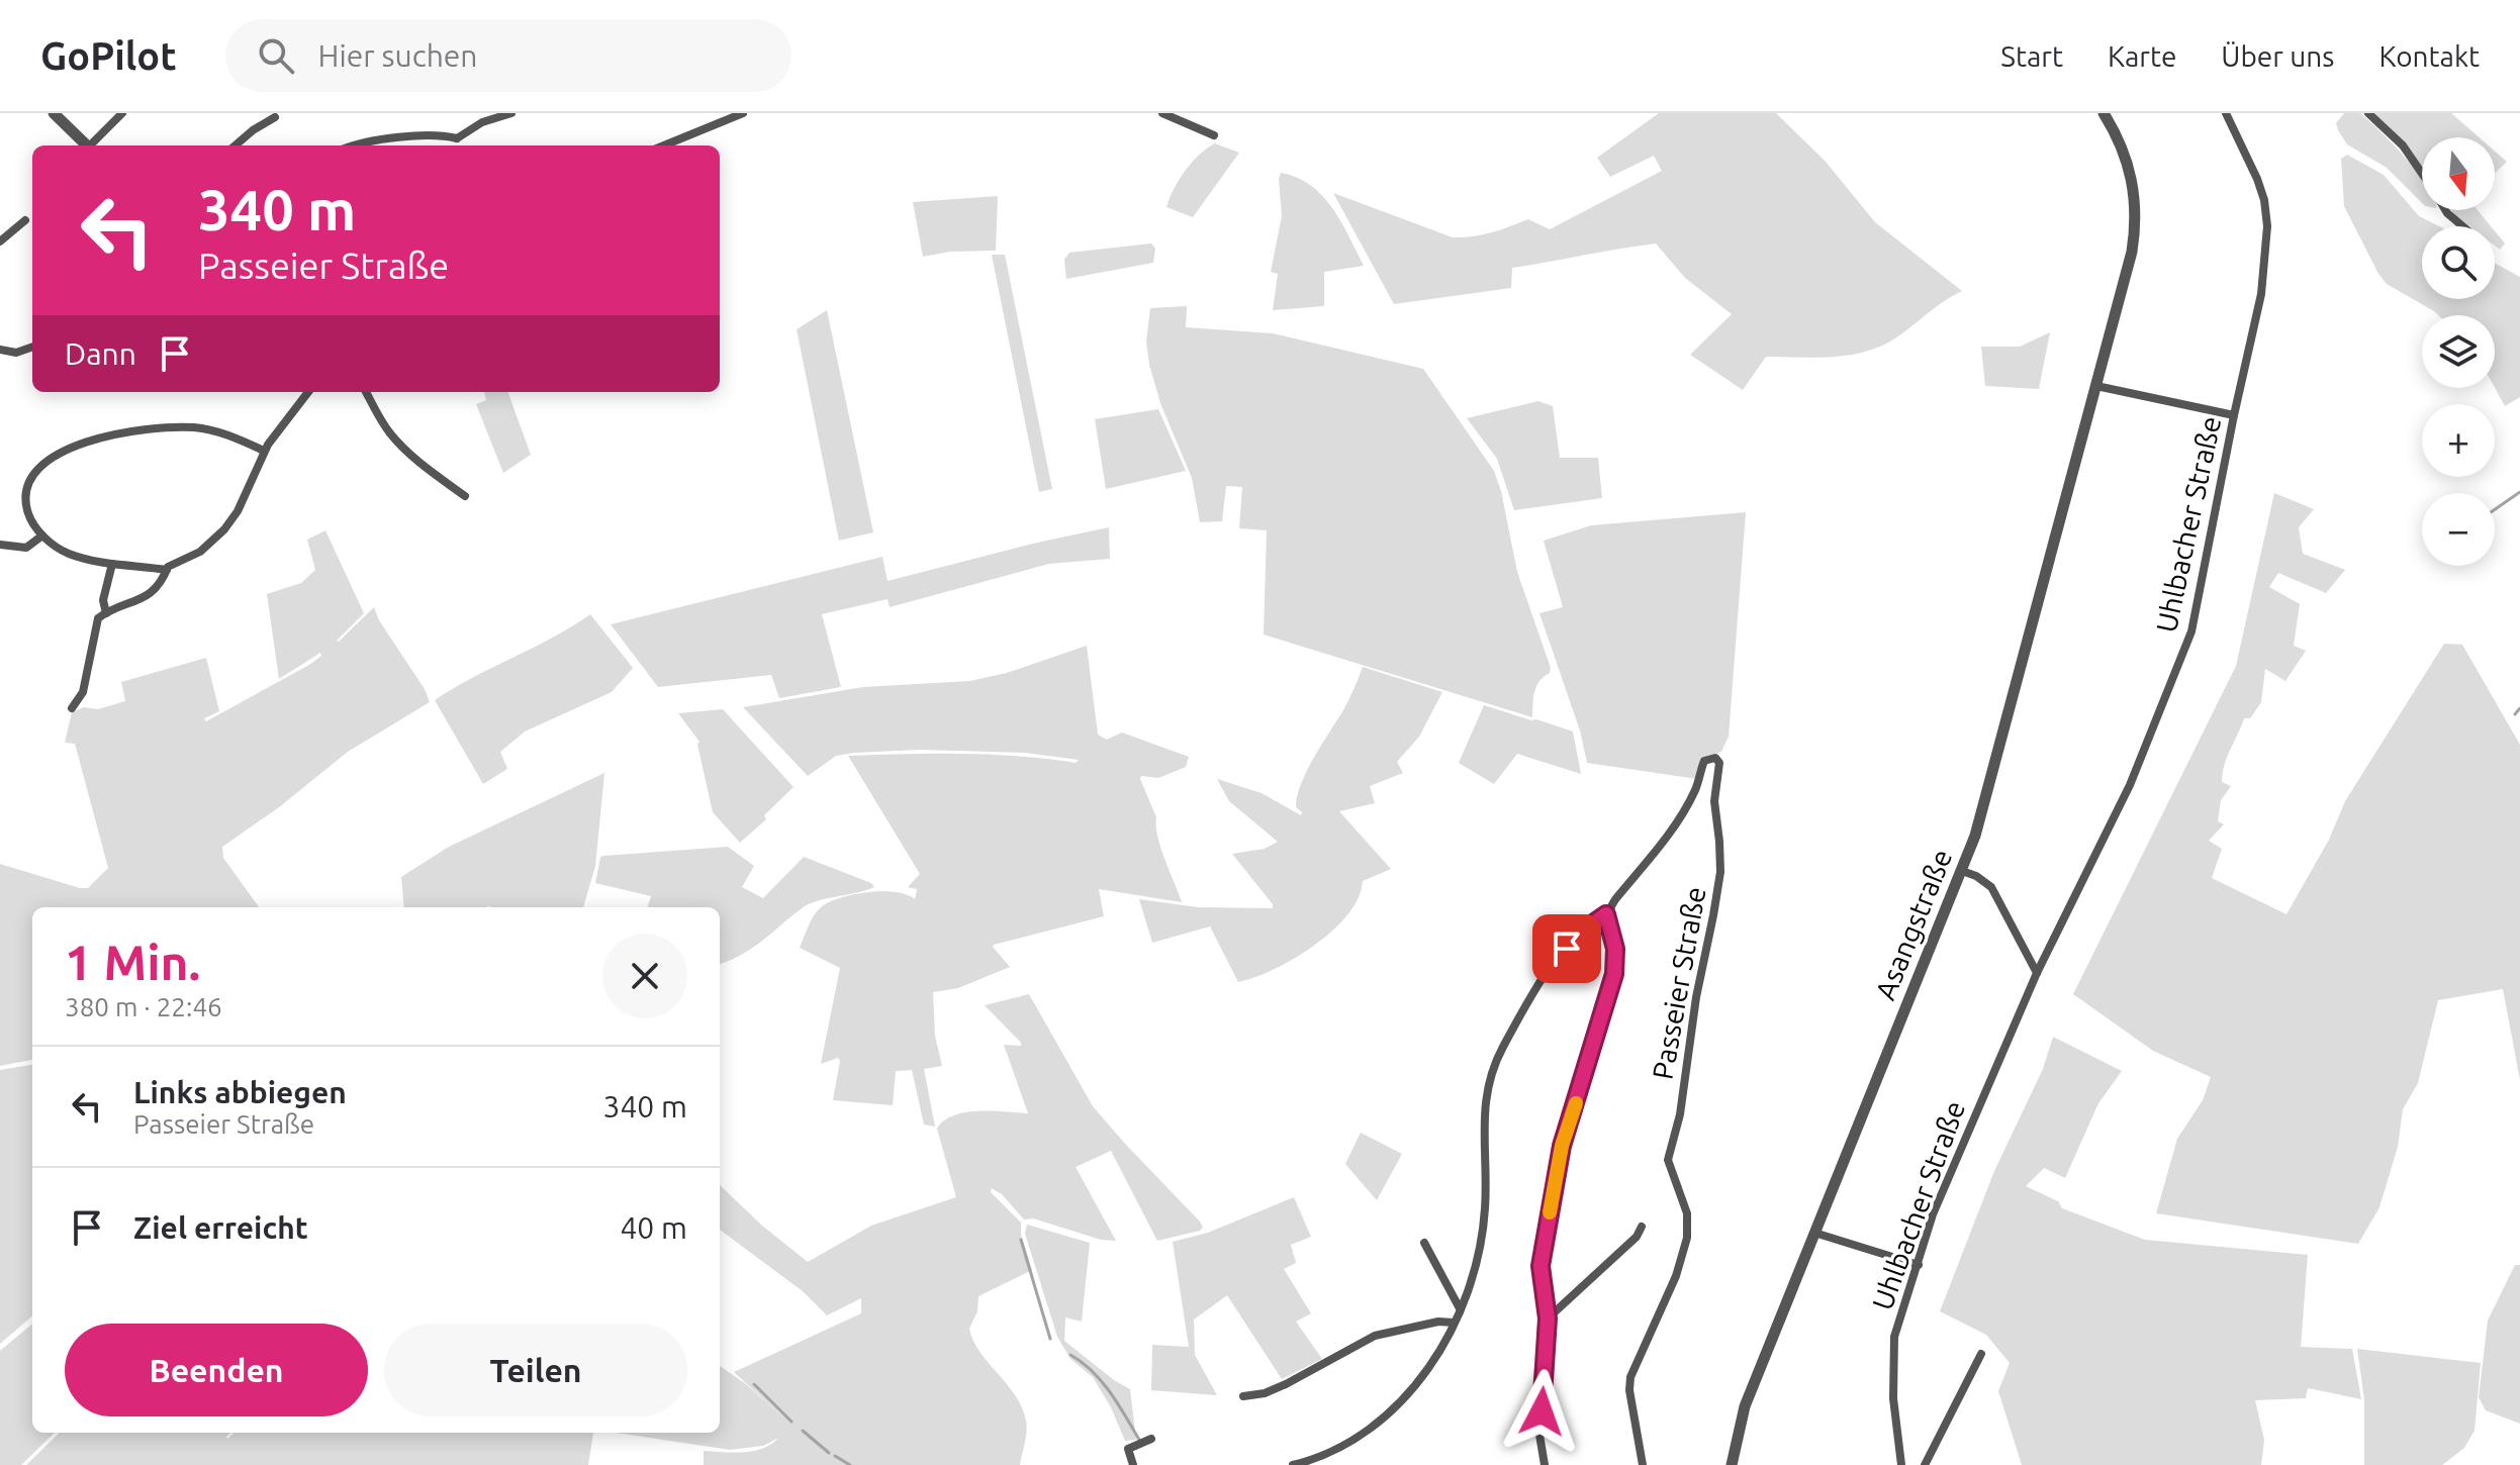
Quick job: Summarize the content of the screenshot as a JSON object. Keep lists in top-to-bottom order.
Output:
{
  "streets": {
    "street": ["Uhlbacher Straße", "Asangstraße", "Passeier Straße"]
  },
  "north": "bottom",
  "page": {
    "header": "GoPilot",
    "search": "Hier suchen",
    "nav": [
      "Start",
      "Karte",
      "Über uns",
      "Kontakt"
    ],
    "map_buttons": ["+", "−"],
    "turn": ["340 m", "Passeier Straße"],
    "then": "Dann",
    "heading": ["1 Min.", "380 m · 22:46"],
    "list": [
      {
        "name": "Links abbiegen",
        "note": "Passeier Straße",
        "value": "340 m"
      },
      {
        "name": "Ziel erreicht",
        "value": "40 m"
      }
    ],
    "buttons": ["Beenden", "Teilen"]
  }
}
